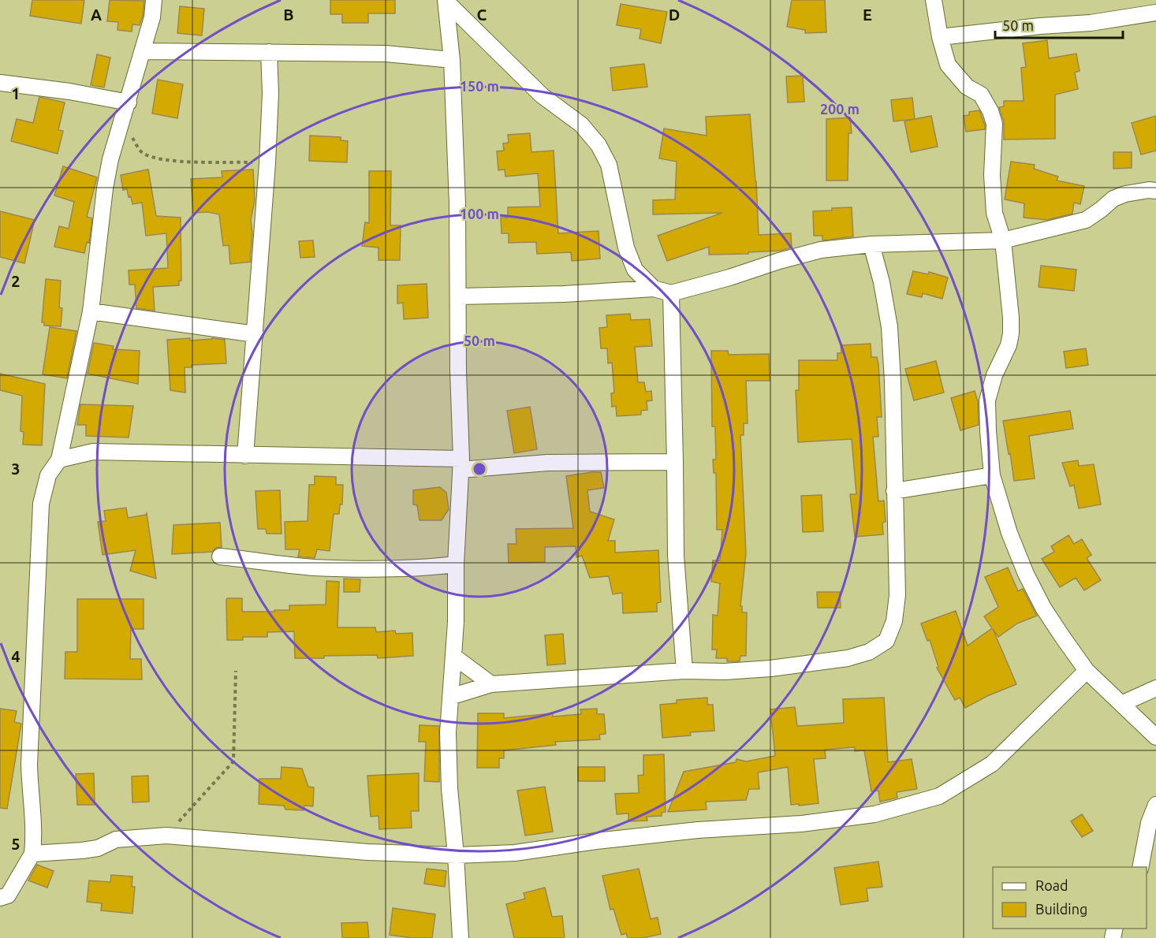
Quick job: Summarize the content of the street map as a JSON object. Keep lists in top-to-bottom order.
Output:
{
  "legend": ["Road", "Building"],
  "scale_bar": "50 m",
  "grid": {
    "columns": [
      "A",
      "B",
      "C",
      "D",
      "E"
    ],
    "rows": [
      "1",
      "2",
      "3",
      "4",
      "5"
    ]
  },
  "rings": [
    "150 m",
    "200 m",
    "100 m",
    "50 m"
  ]
}
